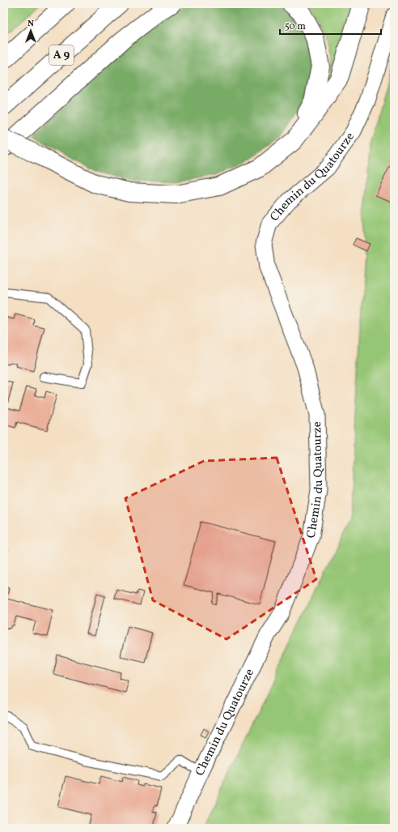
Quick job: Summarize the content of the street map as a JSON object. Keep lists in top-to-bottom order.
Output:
{
  "streets": {
    "highway": ["A 9"],
    "street": ["Chemin du Quatourze"]
  },
  "scale_bar": "50 m",
  "north": "top"
}
